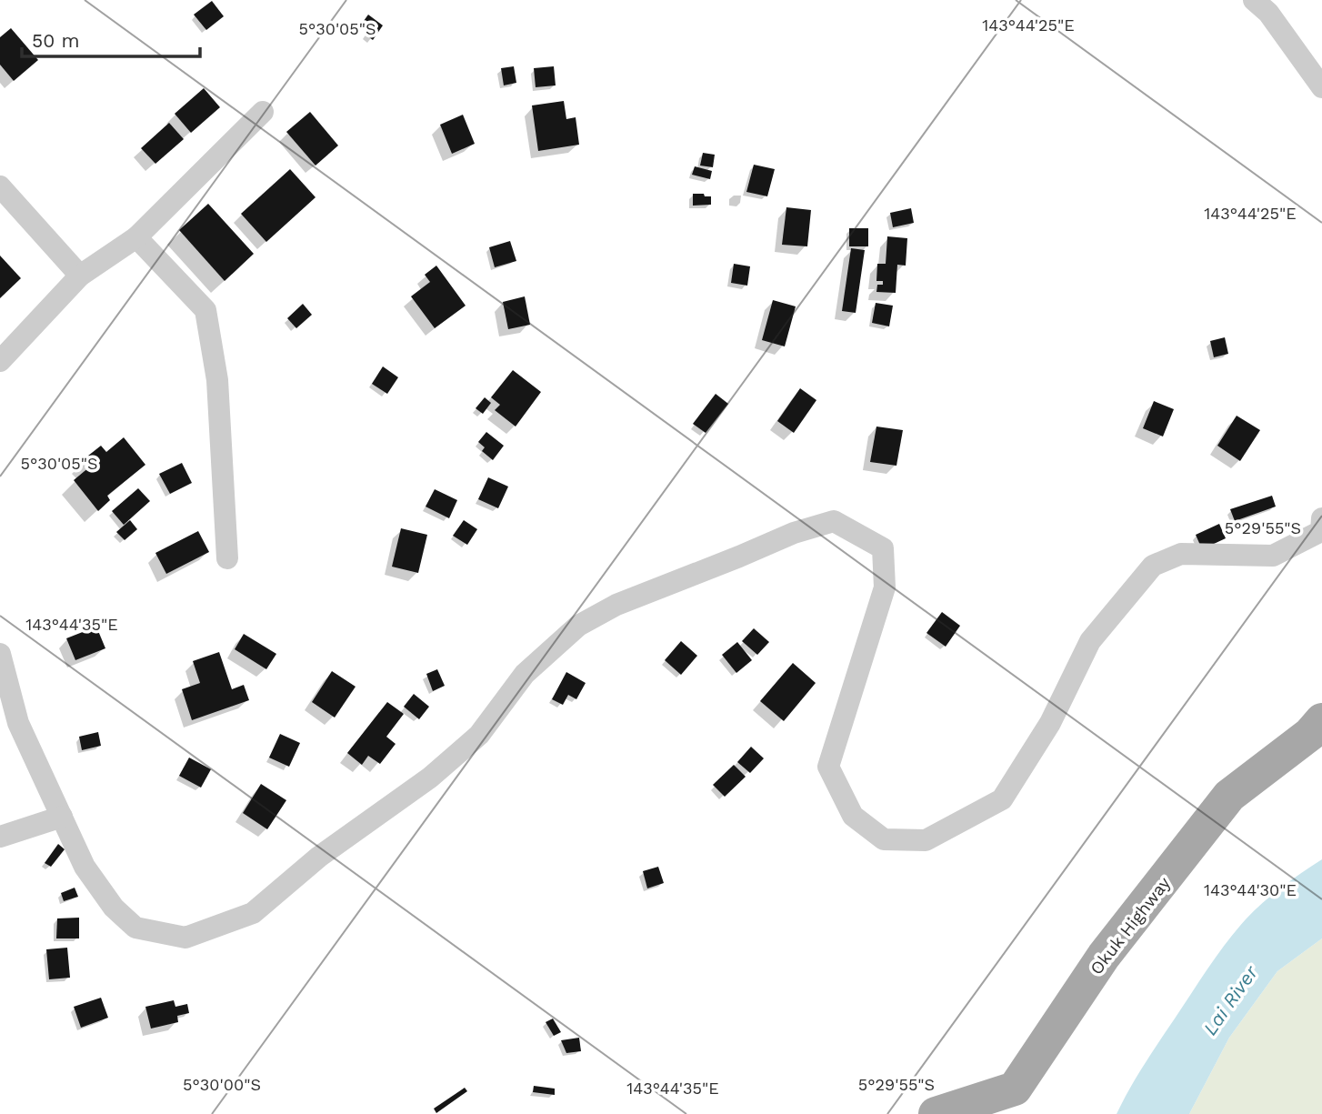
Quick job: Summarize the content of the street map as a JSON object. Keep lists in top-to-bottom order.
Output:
{
  "streets": {
    "main road": ["Okuk Highway"]
  },
  "water": ["Lai River"],
  "scale_bar": "50 m",
  "coordinates": [
    "143°44'25\"E",
    "5°30'05\"S",
    "5°29'55\"S",
    "143°44'35\"E",
    "143°44'30\"E",
    "5°30'00\"S"
  ]
}
